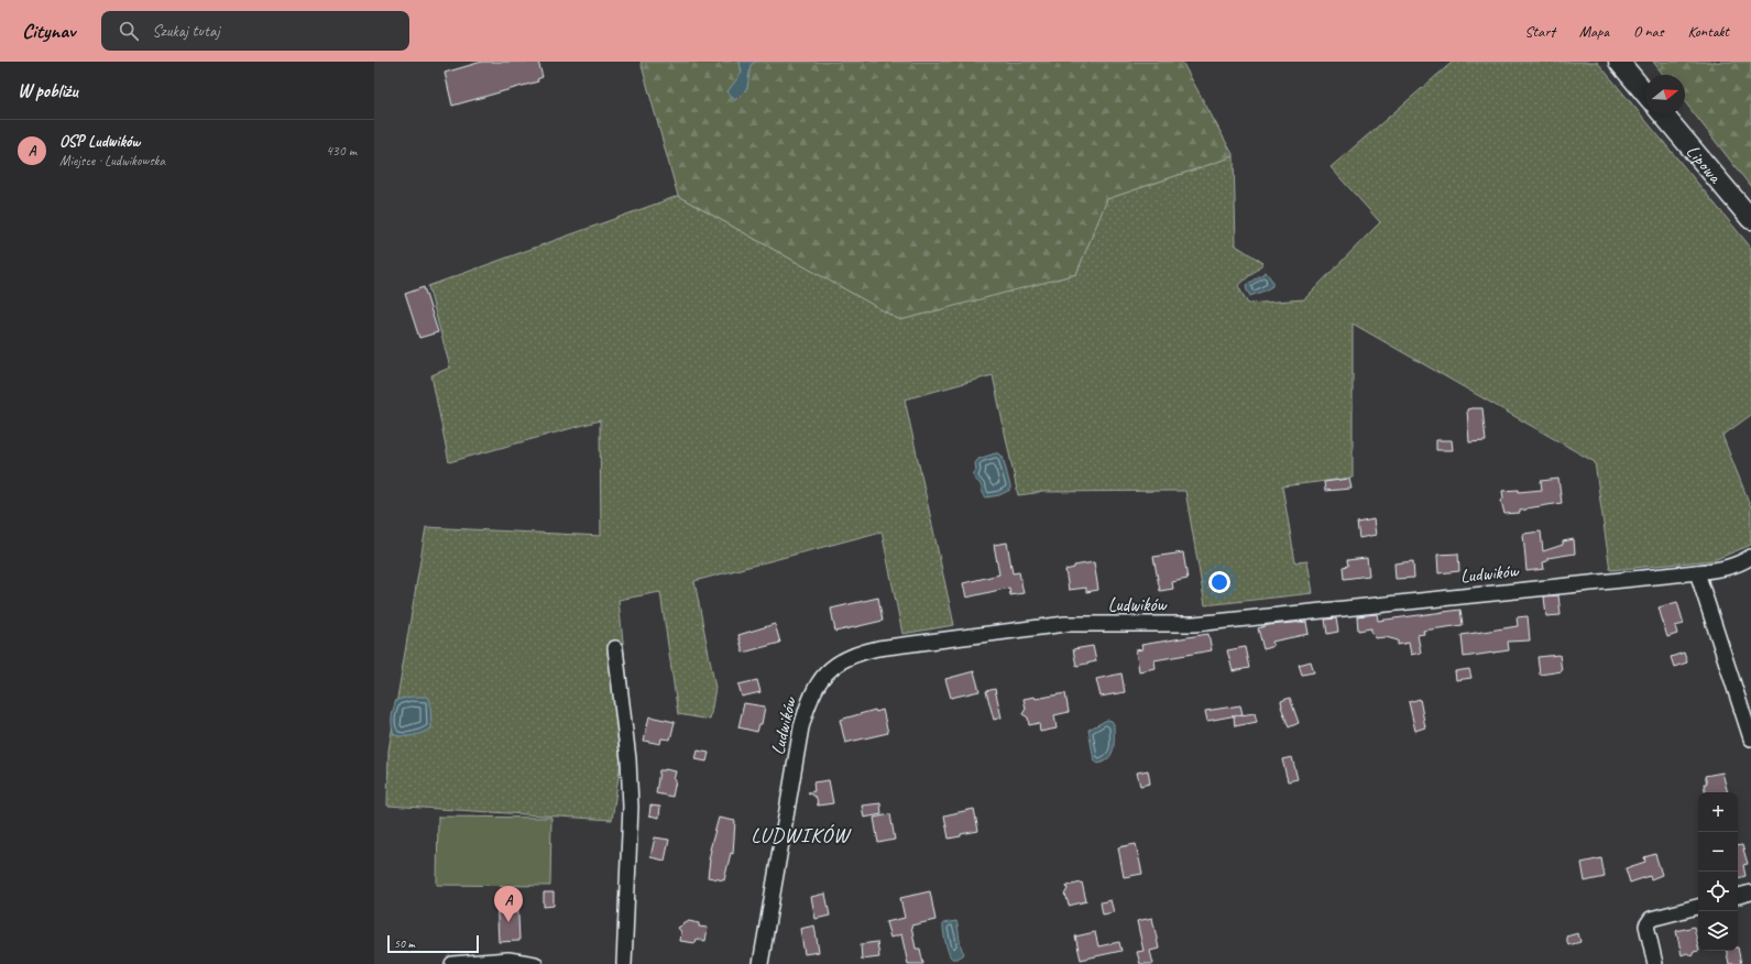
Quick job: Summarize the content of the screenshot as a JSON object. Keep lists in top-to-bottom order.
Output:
{
  "streets": {
    "main road": ["Lipowa"],
    "street": ["Ludwików"]
  },
  "districts": ["LUDWIKÓW"],
  "scale_bar": "50 m",
  "north": "right",
  "page": {
    "header": "Citynav",
    "search": "Szukaj tutaj",
    "nav": [
      "Start",
      "Mapa",
      "O nas",
      "Kontakt"
    ],
    "heading": "W pobliżu",
    "list": [
      {
        "mark": "A",
        "name": "OSP Ludwików",
        "note": "Miejsce · Ludwikowska",
        "value": "430 m"
      }
    ],
    "map_buttons": ["+", "−"],
    "pins": "A",
    "scale": "50 m"
  }
}
